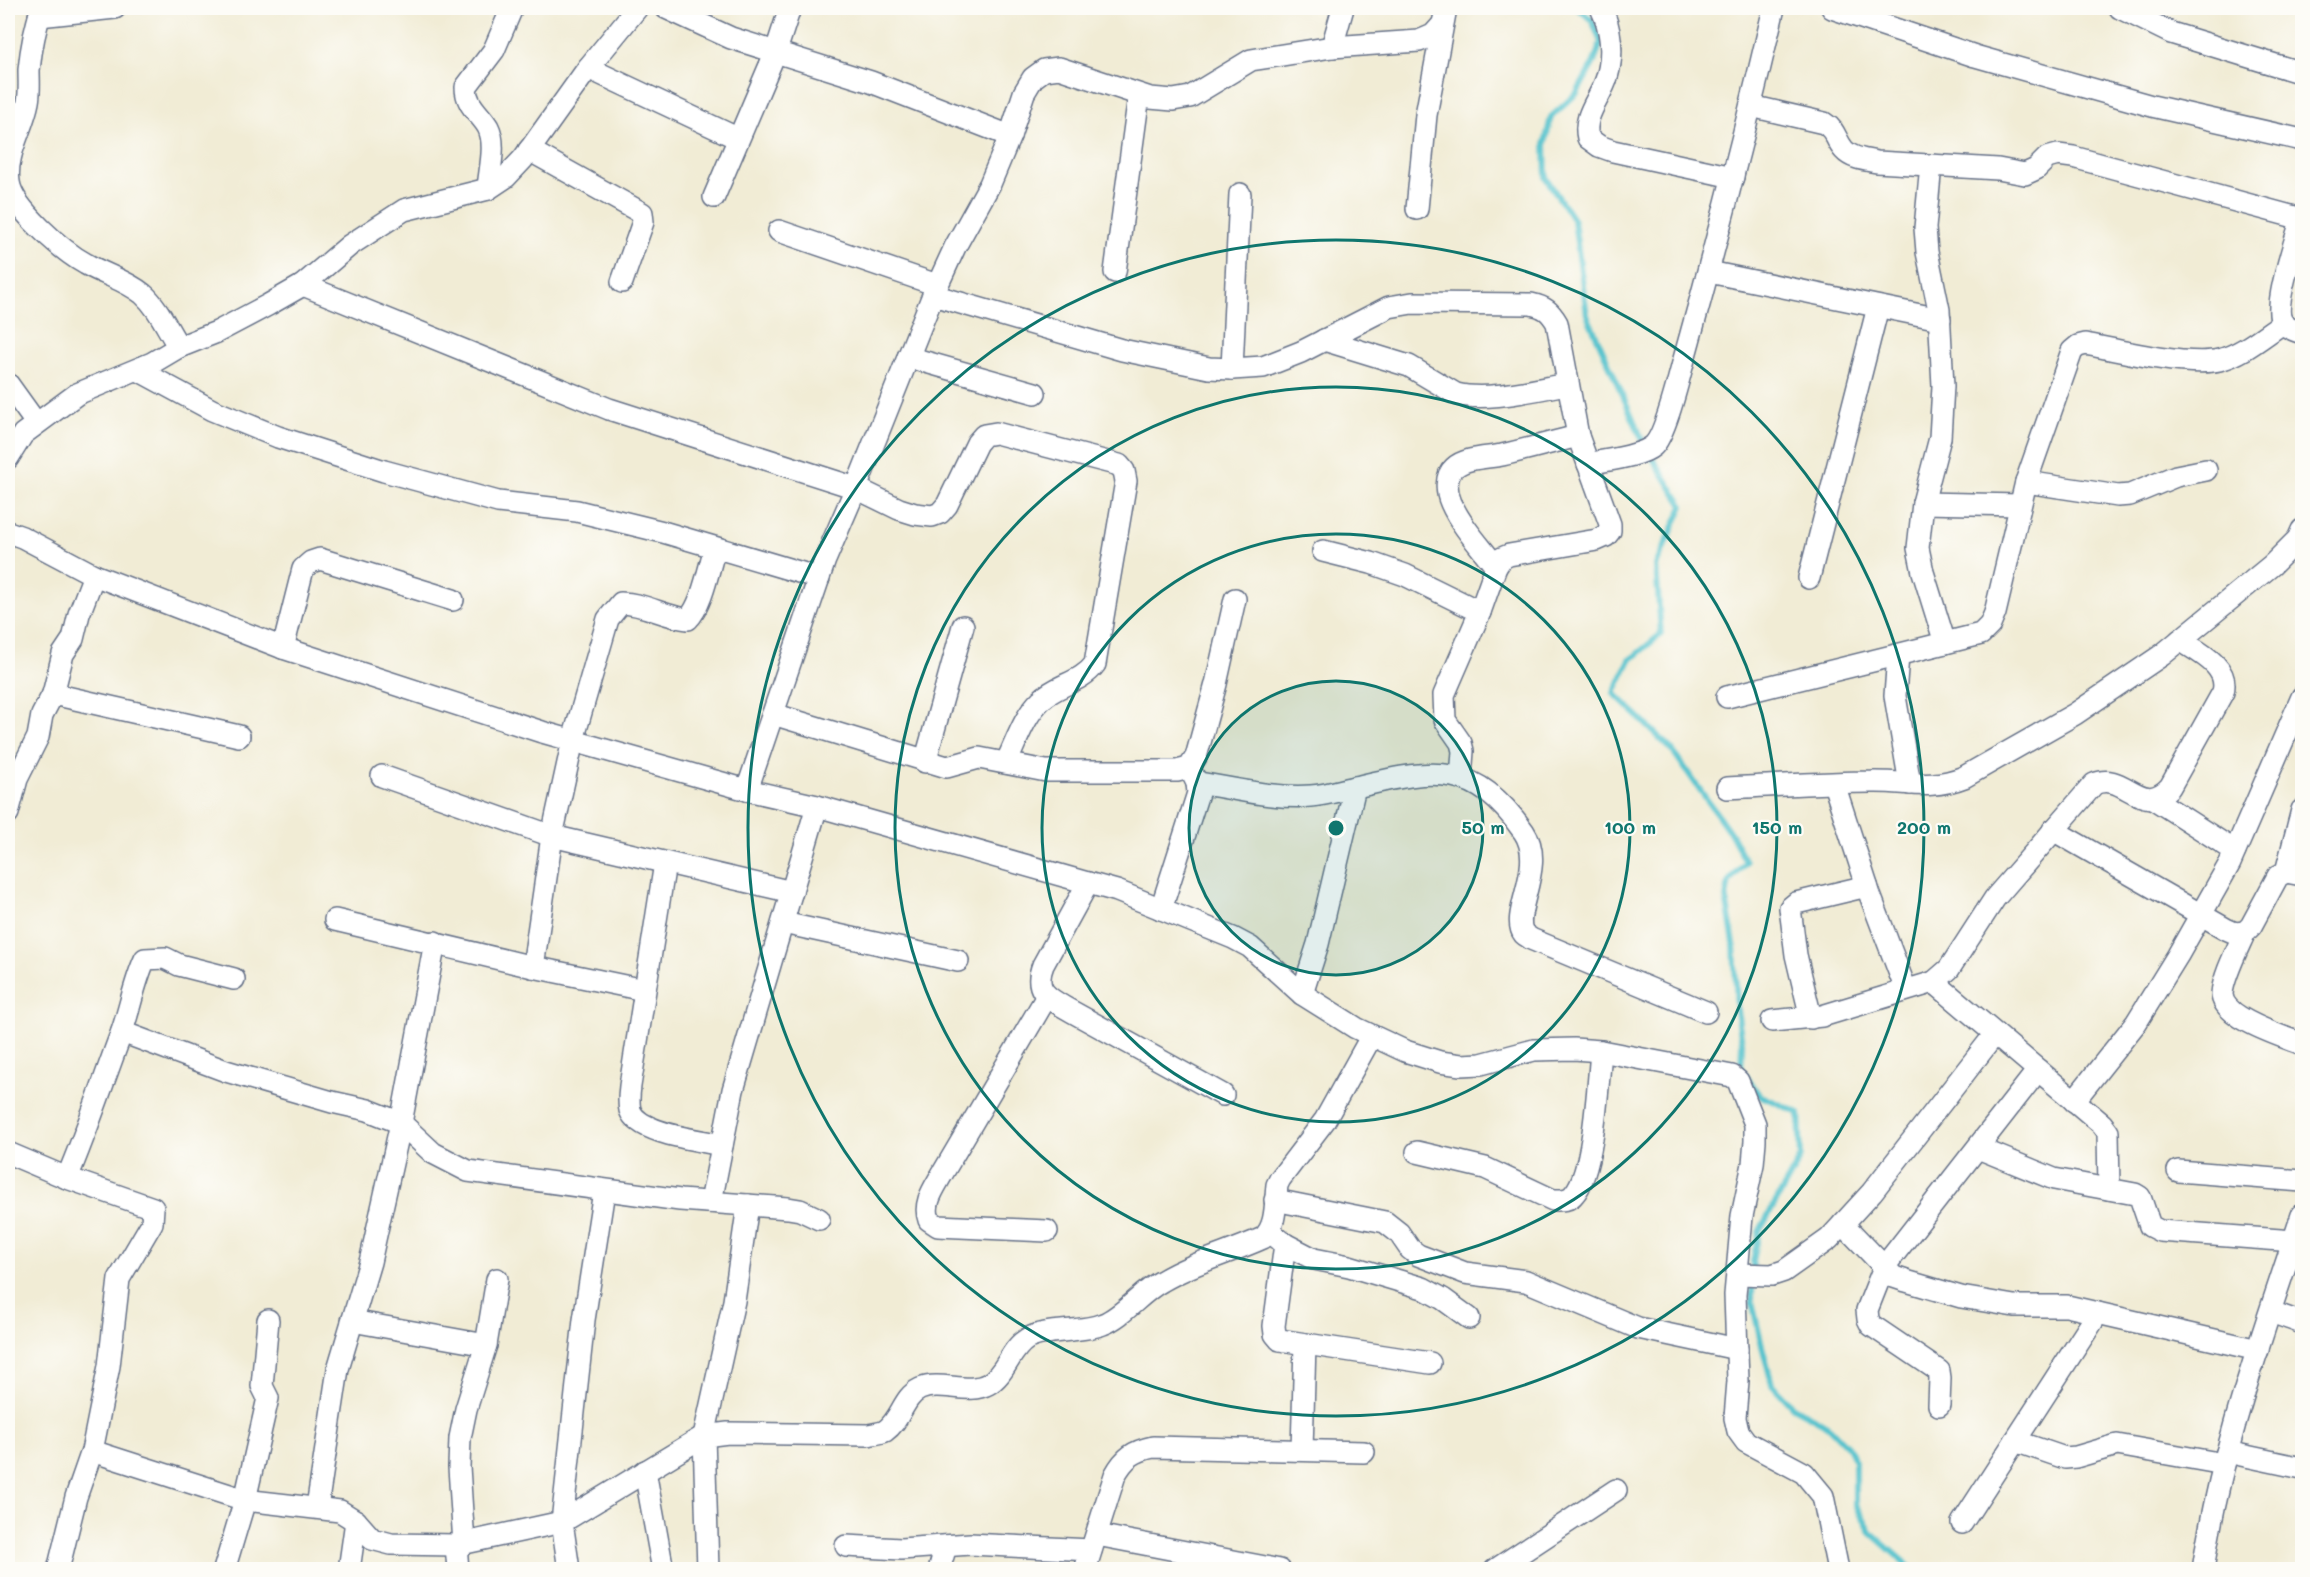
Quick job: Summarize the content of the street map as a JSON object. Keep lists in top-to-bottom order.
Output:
{
  "rings": [
    "50 m",
    "100 m",
    "150 m",
    "200 m"
  ]
}
